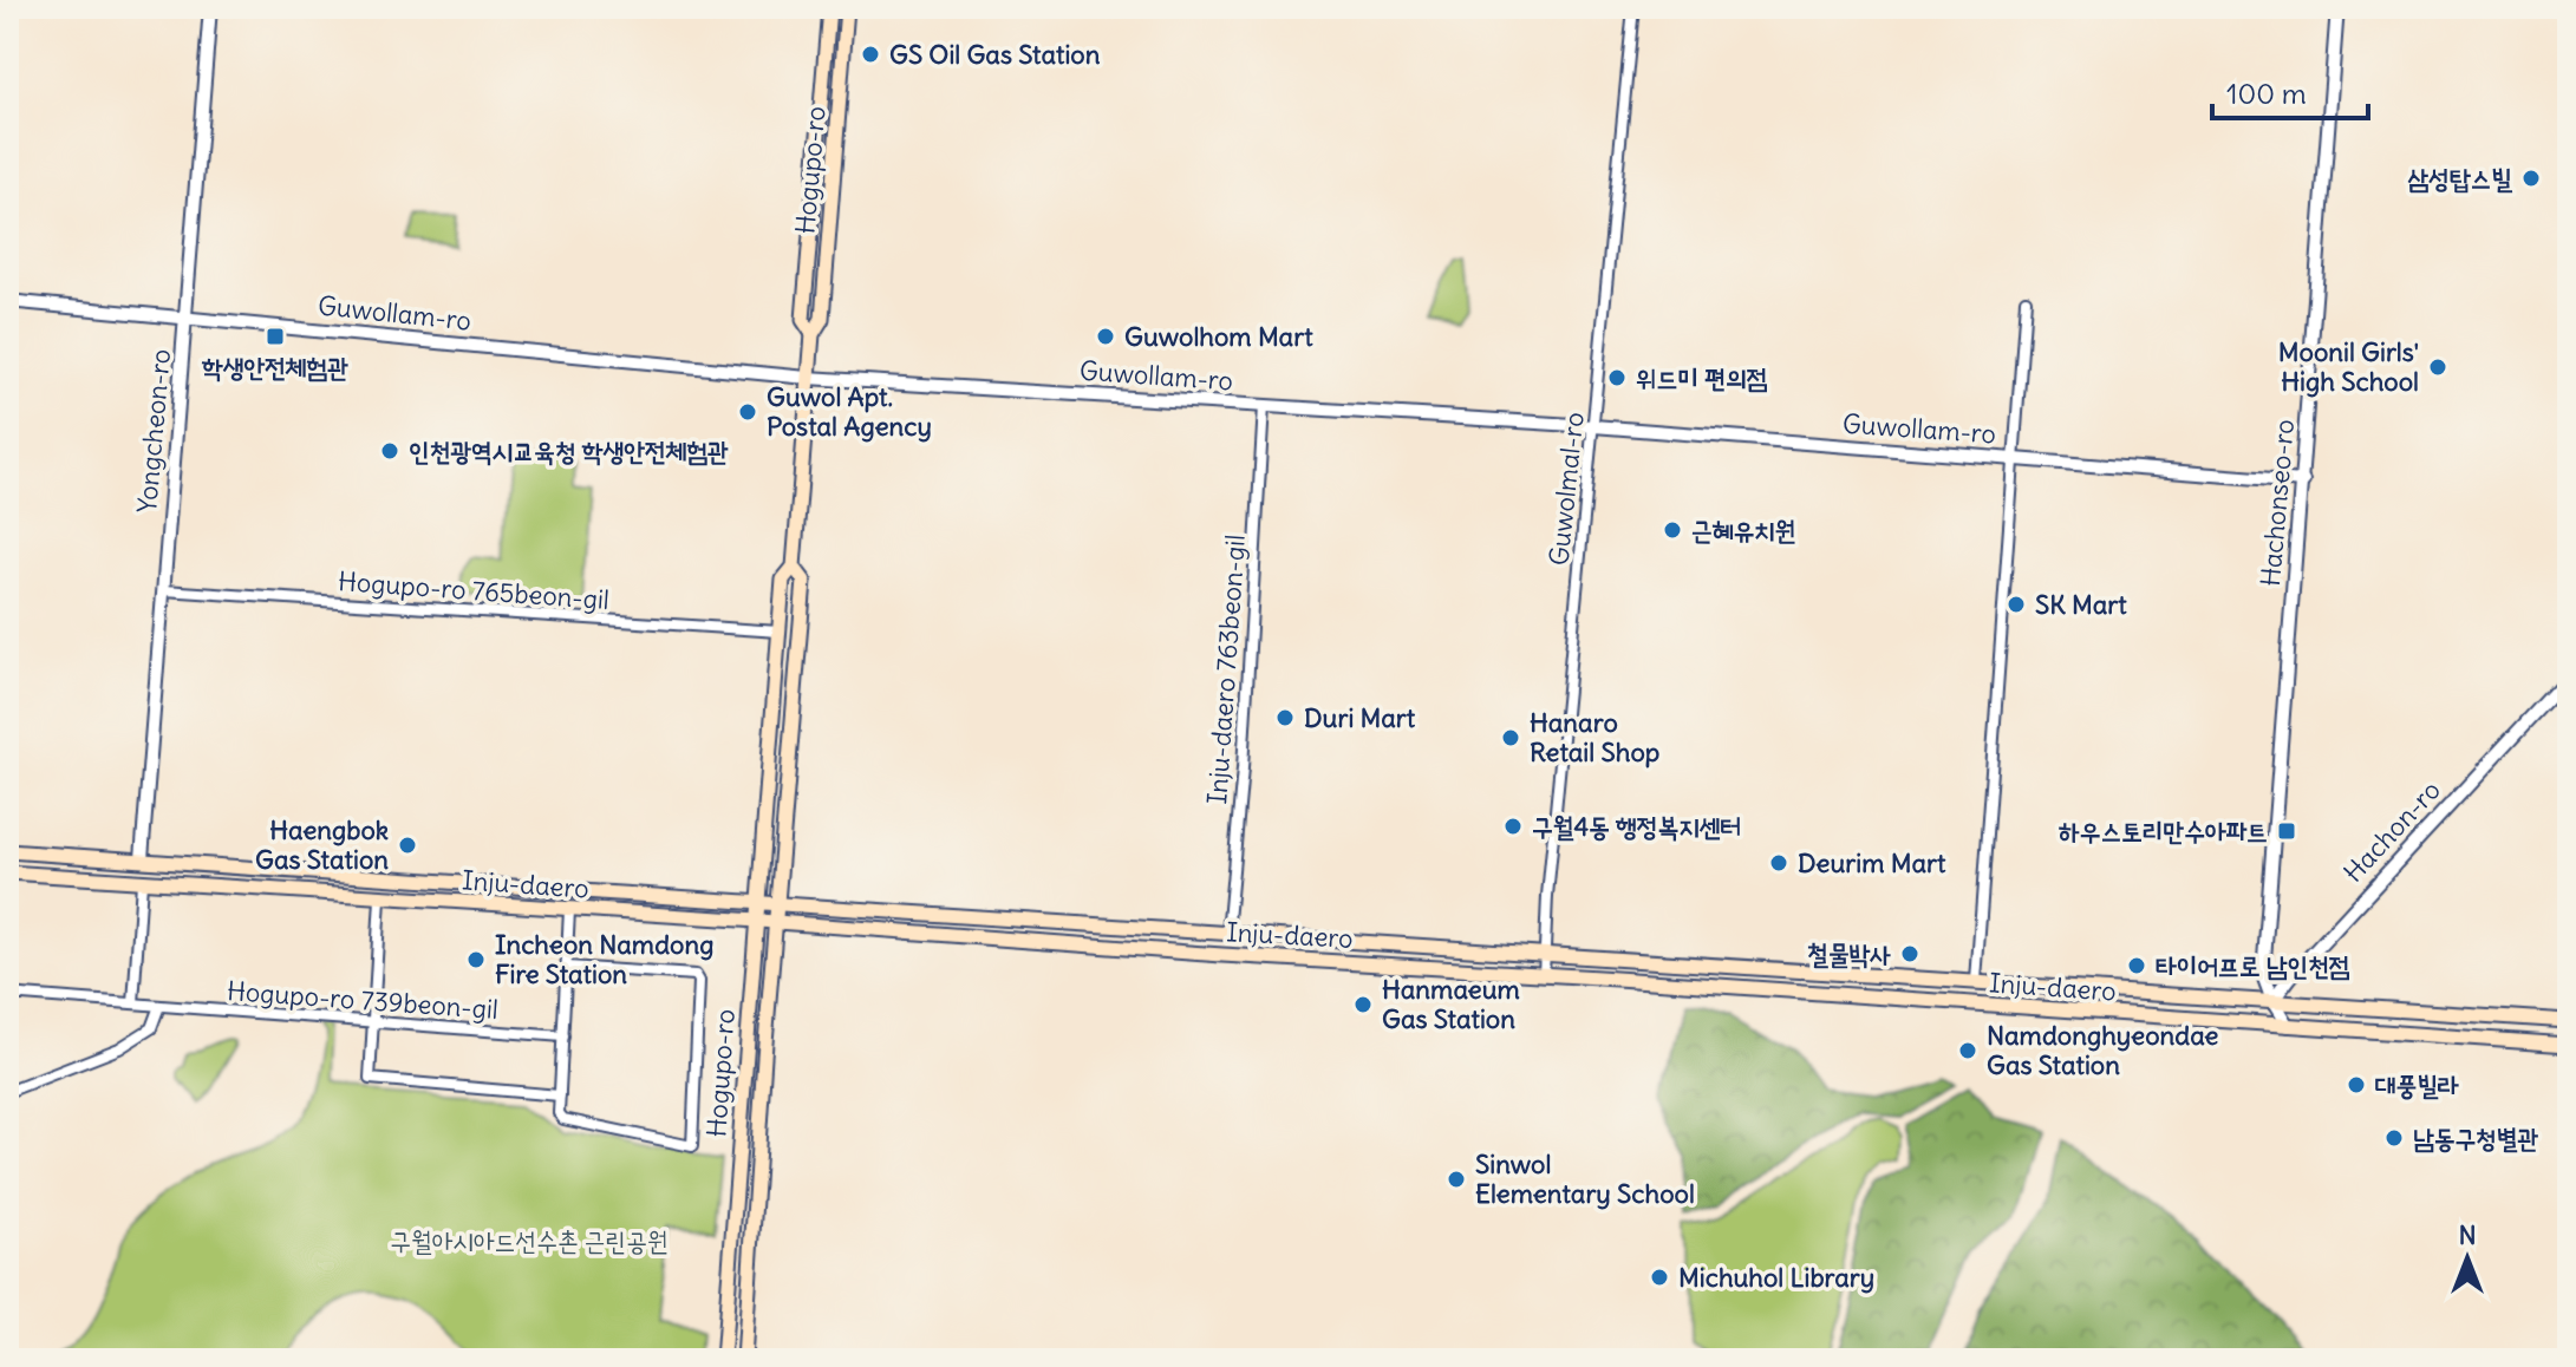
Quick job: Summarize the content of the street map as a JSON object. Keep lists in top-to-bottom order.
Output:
{
  "streets": {
    "main road": ["Hogupo-ro", "Inju-daero"],
    "street": [
      "Guwollam-ro",
      "Yongcheon-ro",
      "Guwolmal-ro",
      "Hachonseo-ro",
      "Hogupo-ro 765beon-gil",
      "Inju-daero 763beon-gil",
      "Hachon-ro",
      "Hogupo-ro 739beon-gil"
    ]
  },
  "crossings": [
    ["Hogupo-ro", "Guwollam-ro"],
    ["Hogupo-ro", "Hogupo-ro 765beon-gil"],
    ["Hogupo-ro", "Inju-daero"],
    ["Guwollam-ro", "Yongcheon-ro"],
    ["Guwollam-ro", "Guwolmal-ro"],
    ["Guwollam-ro", "Hachonseo-ro"],
    ["Guwollam-ro", "Inju-daero 763beon-gil"],
    ["Yongcheon-ro", "Hogupo-ro 765beon-gil"],
    ["Yongcheon-ro", "Inju-daero"],
    ["Guwolmal-ro", "Inju-daero"],
    ["Hachonseo-ro", "Hachon-ro"],
    ["Hachonseo-ro", "Inju-daero"],
    ["Inju-daero 763beon-gil", "Inju-daero"],
    ["Hachon-ro", "Inju-daero"]
  ],
  "parks": ["구월아시아드선수촌 근린공원"],
  "places": {
    "other": [
      "GS Oil Gas Station",
      "삼성탑스빌",
      "Guwolhom Mart",
      "Moonil Girls' High School",
      "위드미 편의점",
      "Guwol Apt. Postal Agency",
      "인천광역시교육청 학생안전체험관",
      "근혜유치원",
      "SK Mart",
      "Duri Mart",
      "Hanaro Retail Shop",
      "구월4동 행정복지센터",
      "Haengbok Gas Station",
      "Deurim Mart",
      "철물박사",
      "Incheon Namdong Fire Station",
      "타이어프로 남인천점",
      "Hanmaeum Gas Station",
      "Namdonghyeondae Gas Station",
      "대풍빌라",
      "남동구청별관",
      "Sinwol Elementary School",
      "Michuhol Library"
    ],
    "transit": ["학생안전체험관", "하우스토리만수아파트"]
  },
  "scale_bar": "100 m",
  "north": "top"
}
